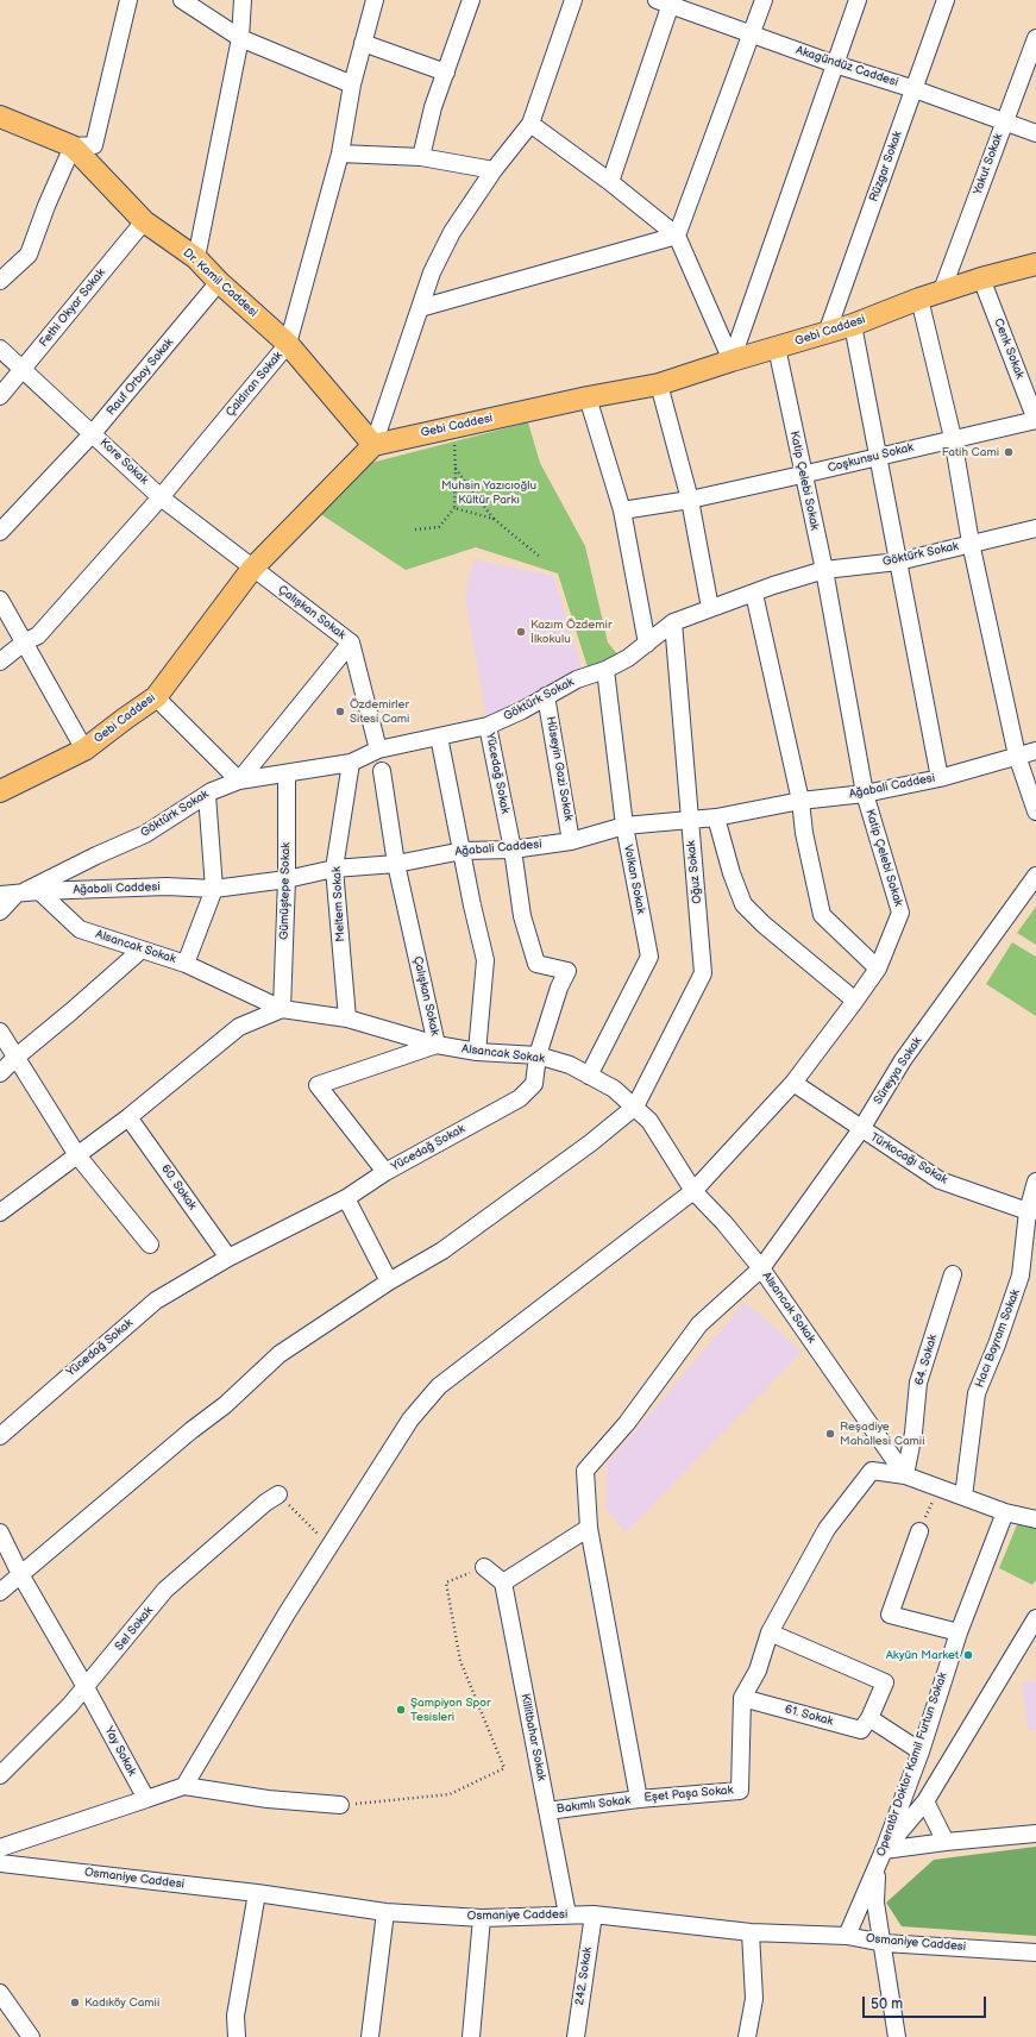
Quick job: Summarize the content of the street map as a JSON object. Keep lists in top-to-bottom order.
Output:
{
  "streets": {
    "main road": ["Dr. Kamil Caddesi", "Gebi Caddesi"],
    "street": [
      "Akagündüz Caddesi",
      "Yakut Sokak",
      "Rüzgar Sokak",
      "Fethi Okyar Sokak",
      "Cenk Sokak",
      "Rauf Orbay Sokak",
      "Çaldıran Sokak",
      "Coşkunsu Sokak",
      "Kore Sokak",
      "Katip Çelebi Sokak",
      "Göktürk Sokak",
      "Çalışkan Sokak",
      "Hüseyin Gazi Sokak",
      "Yücedağ Sokak",
      "Ağabali Caddesi",
      "Oğuz Sokak",
      "Volkan Sokak",
      "Gümüştepe Sokak",
      "Meltem Sokak",
      "Alsancak Sokak",
      "Süreyya Sokak",
      "Türkocağı Sokak",
      "60. Sokak",
      "Hacı Bayram Sokak",
      "64. Sokak",
      "Sel Sokak",
      "61. Sokak",
      "Killitbahar Sokak",
      "Yay Sokak",
      "Operatör Doktor Kamil Furtun Sokak",
      "Eşet Paşa Sokak",
      "Bakımlı Sokak",
      "Osmaniye Caddesi",
      "242. Sokak"
    ]
  },
  "crossings": [
    ["Akagündüz Caddesi", "Yakut Sokak"],
    ["Akagündüz Caddesi", "Rüzgar Sokak"],
    ["Yakut Sokak", "Gebi Caddesi"],
    ["Rüzgar Sokak", "Gebi Caddesi"],
    ["Dr. Kamil Caddesi", "Fethi Okyar Sokak"],
    ["Dr. Kamil Caddesi", "Gebi Caddesi"],
    ["Dr. Kamil Caddesi", "Rauf Orbay Sokak"],
    ["Dr. Kamil Caddesi", "Çaldıran Sokak"],
    ["Fethi Okyar Sokak", "Kore Sokak"],
    ["Gebi Caddesi", "Cenk Sokak"],
    ["Gebi Caddesi", "Kore Sokak"],
    ["Gebi Caddesi", "Katip Çelebi Sokak"],
    ["Gebi Caddesi", "Çalışkan Sokak"],
    ["Cenk Sokak", "Coşkunsu Sokak"],
    ["Rauf Orbay Sokak", "Kore Sokak"],
    ["Çaldıran Sokak", "Kore Sokak"],
    ["Coşkunsu Sokak", "Katip Çelebi Sokak"],
    ["Kore Sokak", "Çalışkan Sokak"],
    ["Katip Çelebi Sokak", "Göktürk Sokak"],
    ["Katip Çelebi Sokak", "Ağabali Caddesi"],
    ["Katip Çelebi Sokak", "Alsancak Sokak"],
    ["Katip Çelebi Sokak", "Türkocağı Sokak"],
    ["Göktürk Sokak", "Çalışkan Sokak"],
    ["Göktürk Sokak", "Hüseyin Gazi Sokak"],
    ["Göktürk Sokak", "Yücedağ Sokak"],
    ["Göktürk Sokak", "Oğuz Sokak"],
    ["Göktürk Sokak", "Volkan Sokak"],
    ["Göktürk Sokak", "Gümüştepe Sokak"],
    ["Göktürk Sokak", "Meltem Sokak"],
    ["Çalışkan Sokak", "Yücedağ Sokak"],
    ["Çalışkan Sokak", "Ağabali Caddesi"],
    ["Çalışkan Sokak", "Alsancak Sokak"],
    ["Hüseyin Gazi Sokak", "Ağabali Caddesi"],
    ["Yücedağ Sokak", "Ağabali Caddesi"],
    ["Yücedağ Sokak", "Alsancak Sokak"],
    ["Yücedağ Sokak", "60. Sokak"],
    ["Ağabali Caddesi", "Oğuz Sokak"],
    ["Ağabali Caddesi", "Volkan Sokak"],
    ["Ağabali Caddesi", "Gümüştepe Sokak"],
    ["Ağabali Caddesi", "Meltem Sokak"],
    ["Ağabali Caddesi", "Alsancak Sokak"],
    ["Oğuz Sokak", "Alsancak Sokak"],
    ["Volkan Sokak", "Alsancak Sokak"],
    ["Gümüştepe Sokak", "Alsancak Sokak"],
    ["Meltem Sokak", "Alsancak Sokak"],
    ["Alsancak Sokak", "Süreyya Sokak"],
    ["Alsancak Sokak", "64. Sokak"],
    ["Alsancak Sokak", "Eşet Paşa Sokak"],
    ["Süreyya Sokak", "Türkocağı Sokak"],
    ["Süreyya Sokak", "Eşet Paşa Sokak"],
    ["Türkocağı Sokak", "Hacı Bayram Sokak"],
    ["64. Sokak", "Eşet Paşa Sokak"],
    ["Sel Sokak", "Yay Sokak"],
    ["61. Sokak", "Eşet Paşa Sokak"],
    ["Killitbahar Sokak", "Bakımlı Sokak"],
    ["Killitbahar Sokak", "Osmaniye Caddesi"],
    ["Operatör Doktor Kamil Furtun Sokak", "Osmaniye Caddesi"],
    ["Eşet Paşa Sokak", "Bakımlı Sokak"],
    ["Osmaniye Caddesi", "242. Sokak"]
  ],
  "parks": ["Muhsin Yazıcıoğlu Kültür Parkı"],
  "places": [
    "Fatih Cami",
    "Kazım Özdemir İlkokulu",
    "Özdemirler Sitesi Cami",
    "Reşadiye Mahallesi Camii",
    "Akyün Market",
    "Şampiyon Spor Tesisleri",
    "Kadıköy Camii"
  ],
  "scale_bar": "50 m"
}
